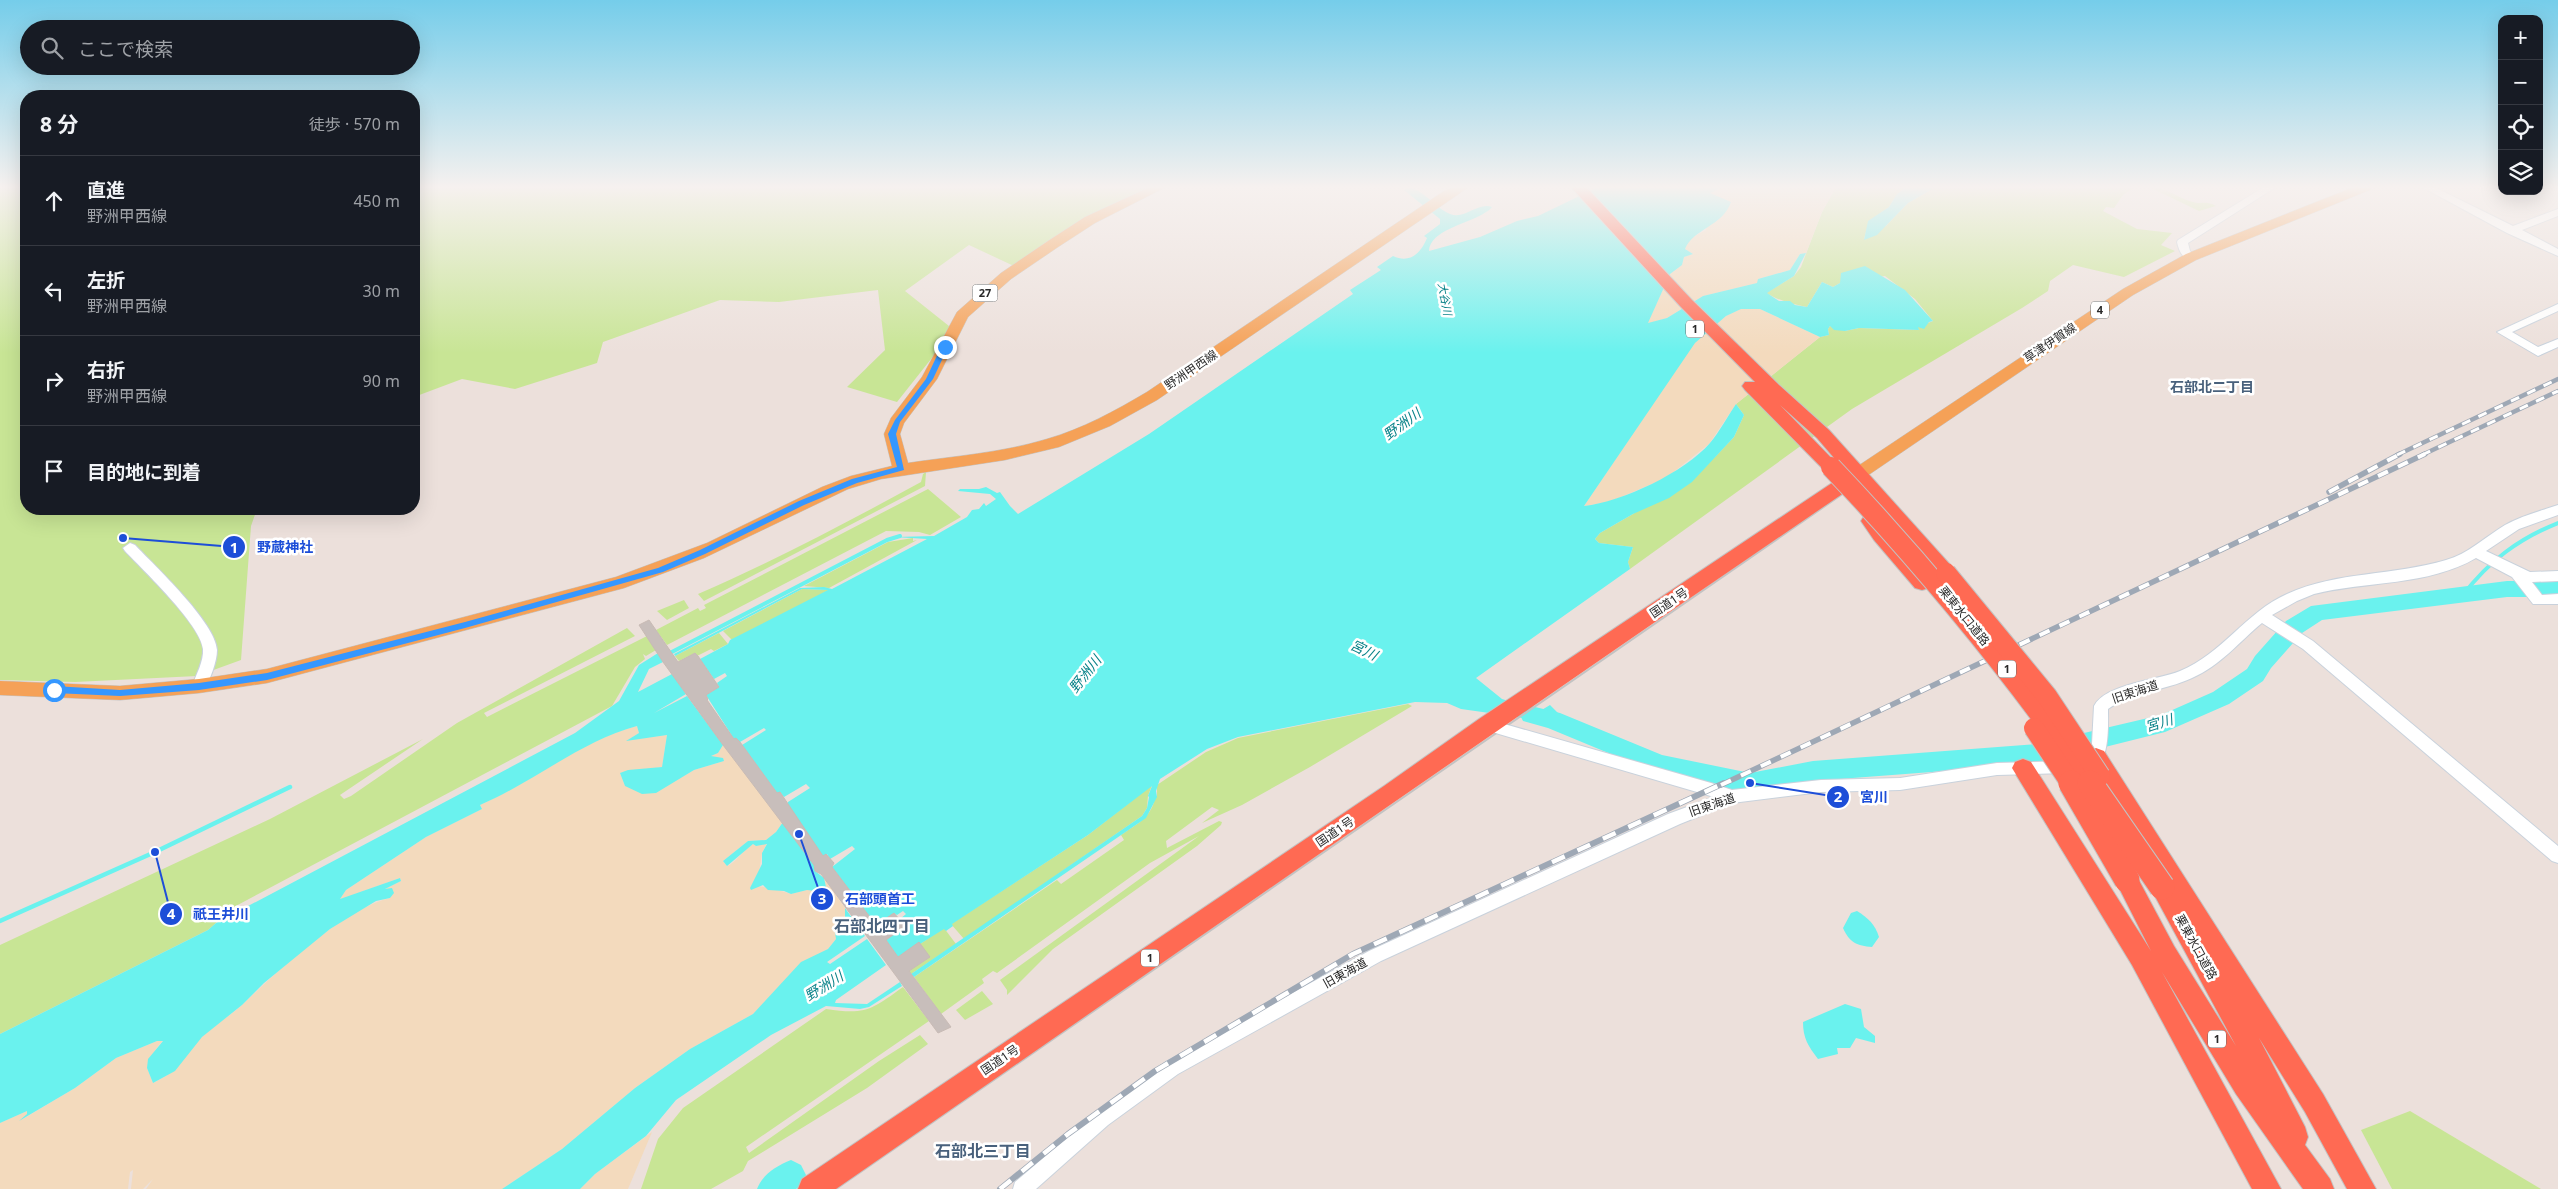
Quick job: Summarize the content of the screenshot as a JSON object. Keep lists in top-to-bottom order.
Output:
{
  "streets": {
    "highway": ["1", "国道1号", "栗東水口道路"],
    "main road": [
      "27",
      "4",
      "草津伊賀線",
      "野洲甲西線"
    ],
    "street": ["旧東海道"]
  },
  "crossings": [
    ["27", "野洲甲西線"],
    ["1", "草津伊賀線"],
    ["1", "国道1号"],
    ["1", "栗東水口道路"],
    ["草津伊賀線", "国道1号"]
  ],
  "districts": ["石部北二丁目", "石部北四丁目", "石部北三丁目"],
  "water": ["大谷川", "野洲川", "宮川"],
  "places": [
    "野蔵神社",
    "宮川",
    "石部頭首工",
    "祇王井川"
  ],
  "page": {
    "map_buttons": ["+", "−"],
    "search": "ここで検索",
    "heading": ["8 分", "徒歩 · 570 m"],
    "list": [
      ["直進", "野洲甲西線", "450 m"],
      ["左折", "野洲甲西線", "30 m"],
      ["右折", "野洲甲西線", "90 m"],
      "目的地に到着"
    ]
  }
}
